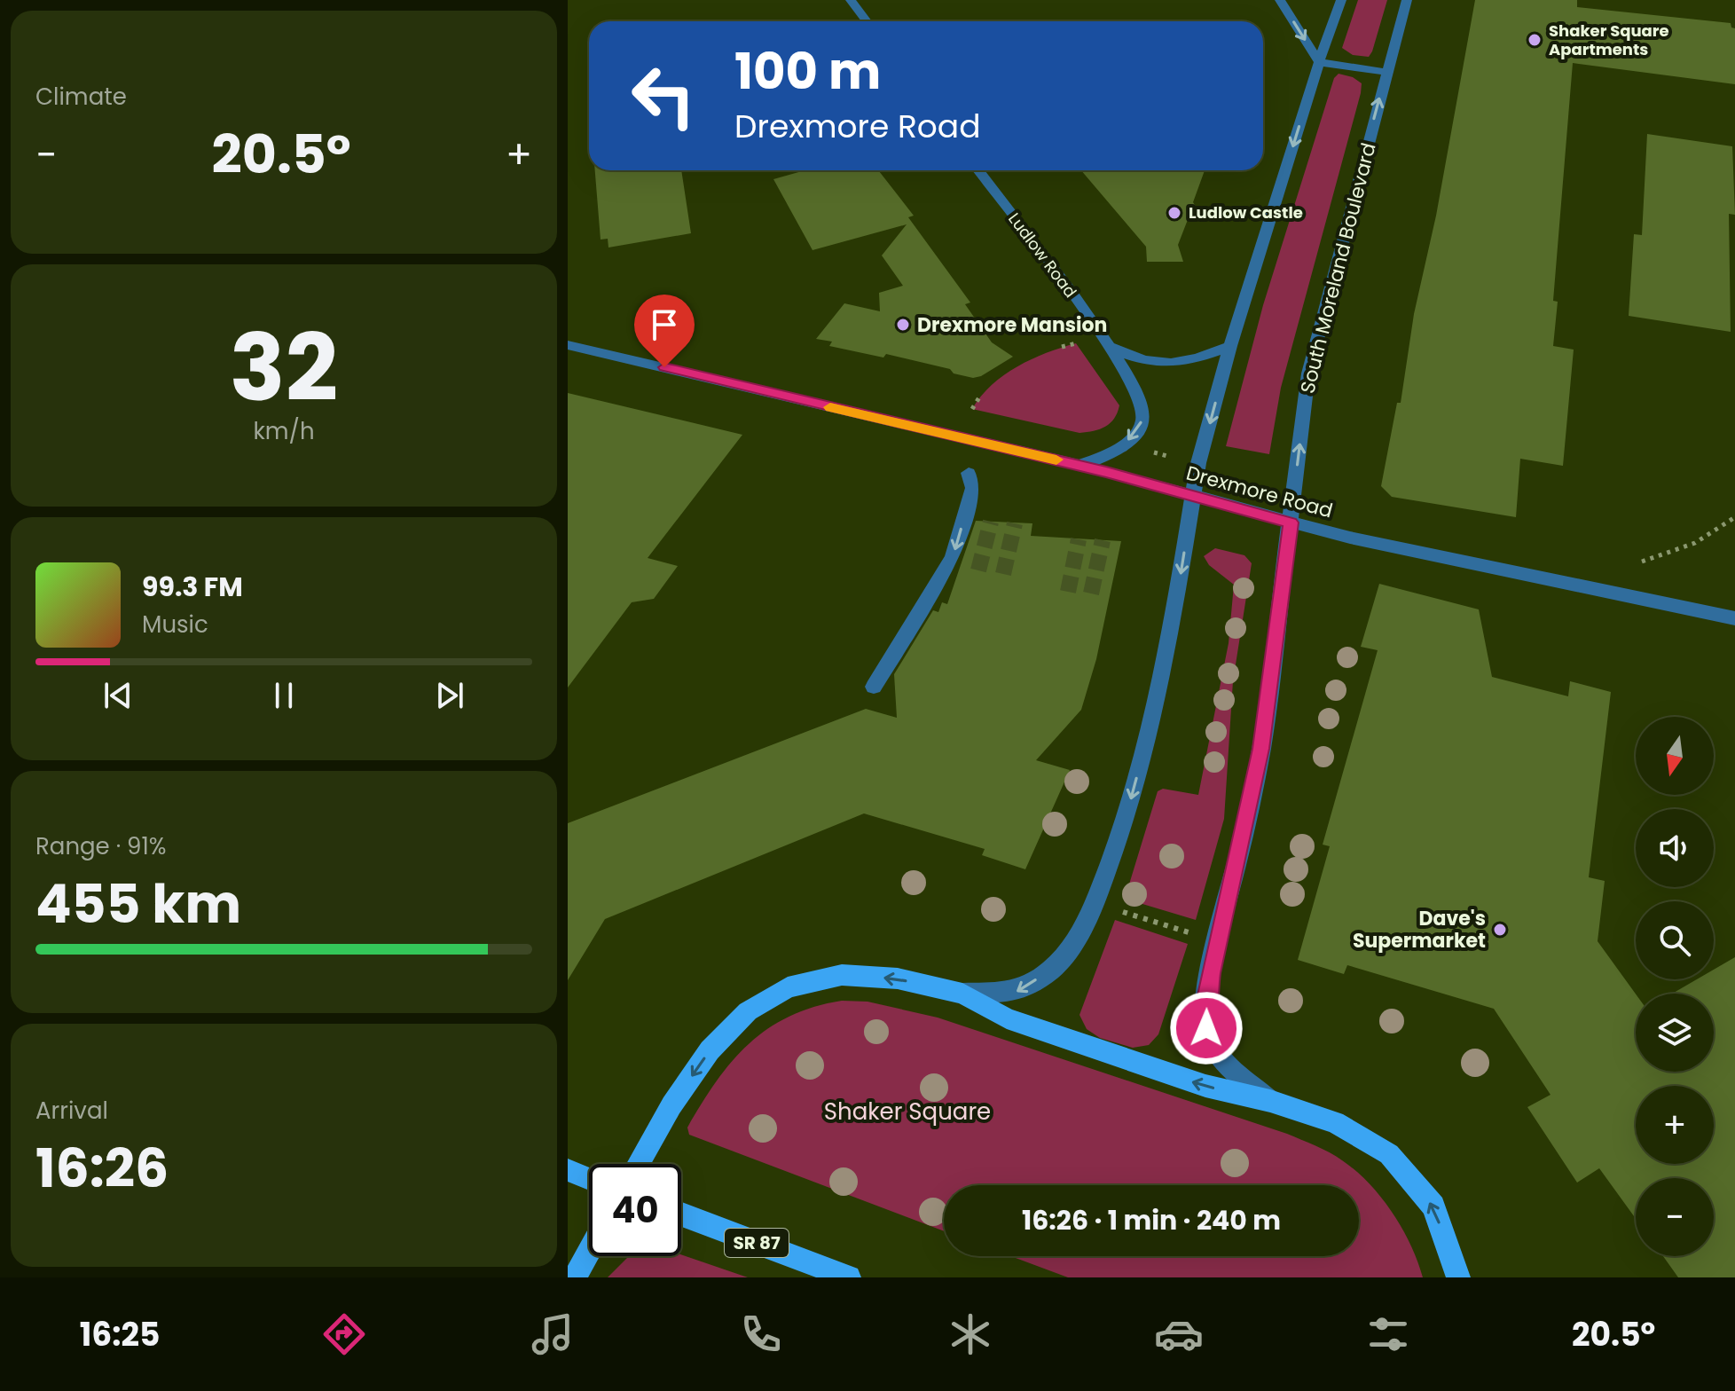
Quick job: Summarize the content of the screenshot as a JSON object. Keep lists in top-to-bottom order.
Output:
{
  "streets": {
    "main road": ["SR 87"],
    "street": ["Ludlow Road", "South Moreland Boulevard", "Drexmore Road"]
  },
  "crossings": [
    ["Ludlow Road", "Drexmore Road"],
    ["South Moreland Boulevard", "Drexmore Road"]
  ],
  "parks": ["Shaker Square"],
  "places": [
    "Shaker Square Apartments",
    "Ludlow Castle",
    "Drexmore Mansion",
    "Dave's Supermarket"
  ],
  "north": "bottom",
  "page": {
    "tile": [
      "Climate",
      ["32", "km/h"],
      ["Range · 91%", "455 km"],
      ["Arrival", "16:26"]
    ],
    "turn": ["100 m", "Drexmore Road"],
    "heat": ["−", "20.5°", "+"],
    "song": ["99.3 FM", "Music"],
    "map_buttons": ["+", "−"],
    "limit": "40",
    "trip": "16:26 · 1 min · 240 m",
    "tabs": ["16:25", "20.5°"]
  }
}
